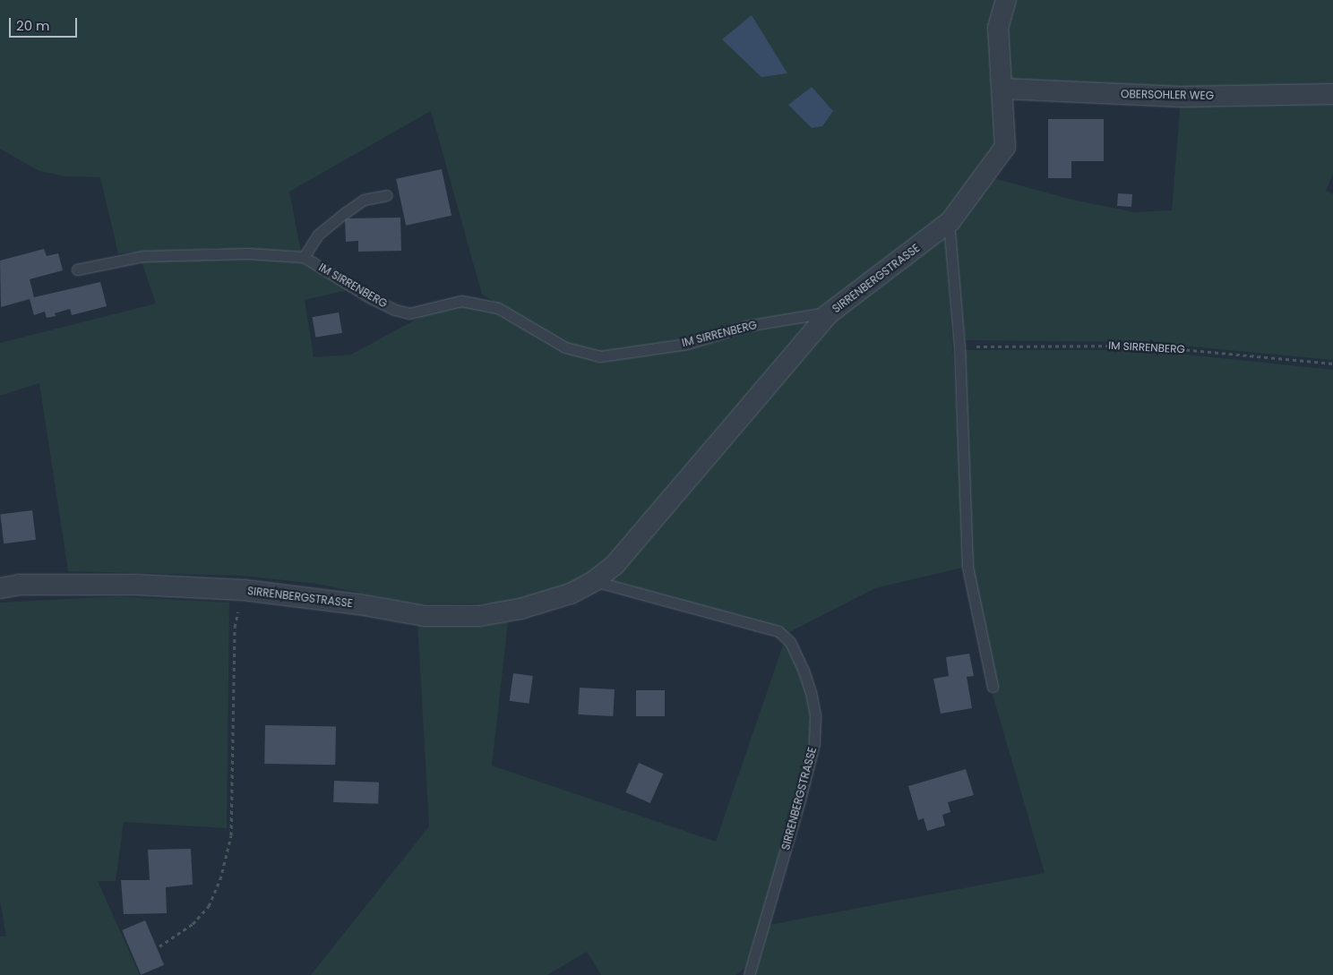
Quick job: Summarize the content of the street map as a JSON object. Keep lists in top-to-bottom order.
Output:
{
  "streets": {
    "street": ["OBERSOHLER WEG", "SIRRENBERGSTRASSE"],
    "lane": ["IM SIRRENBERG"]
  },
  "crossings": [
    ["OBERSOHLER WEG", "SIRRENBERGSTRASSE"],
    ["SIRRENBERGSTRASSE", "IM SIRRENBERG"]
  ],
  "scale_bar": "20 m"
}
